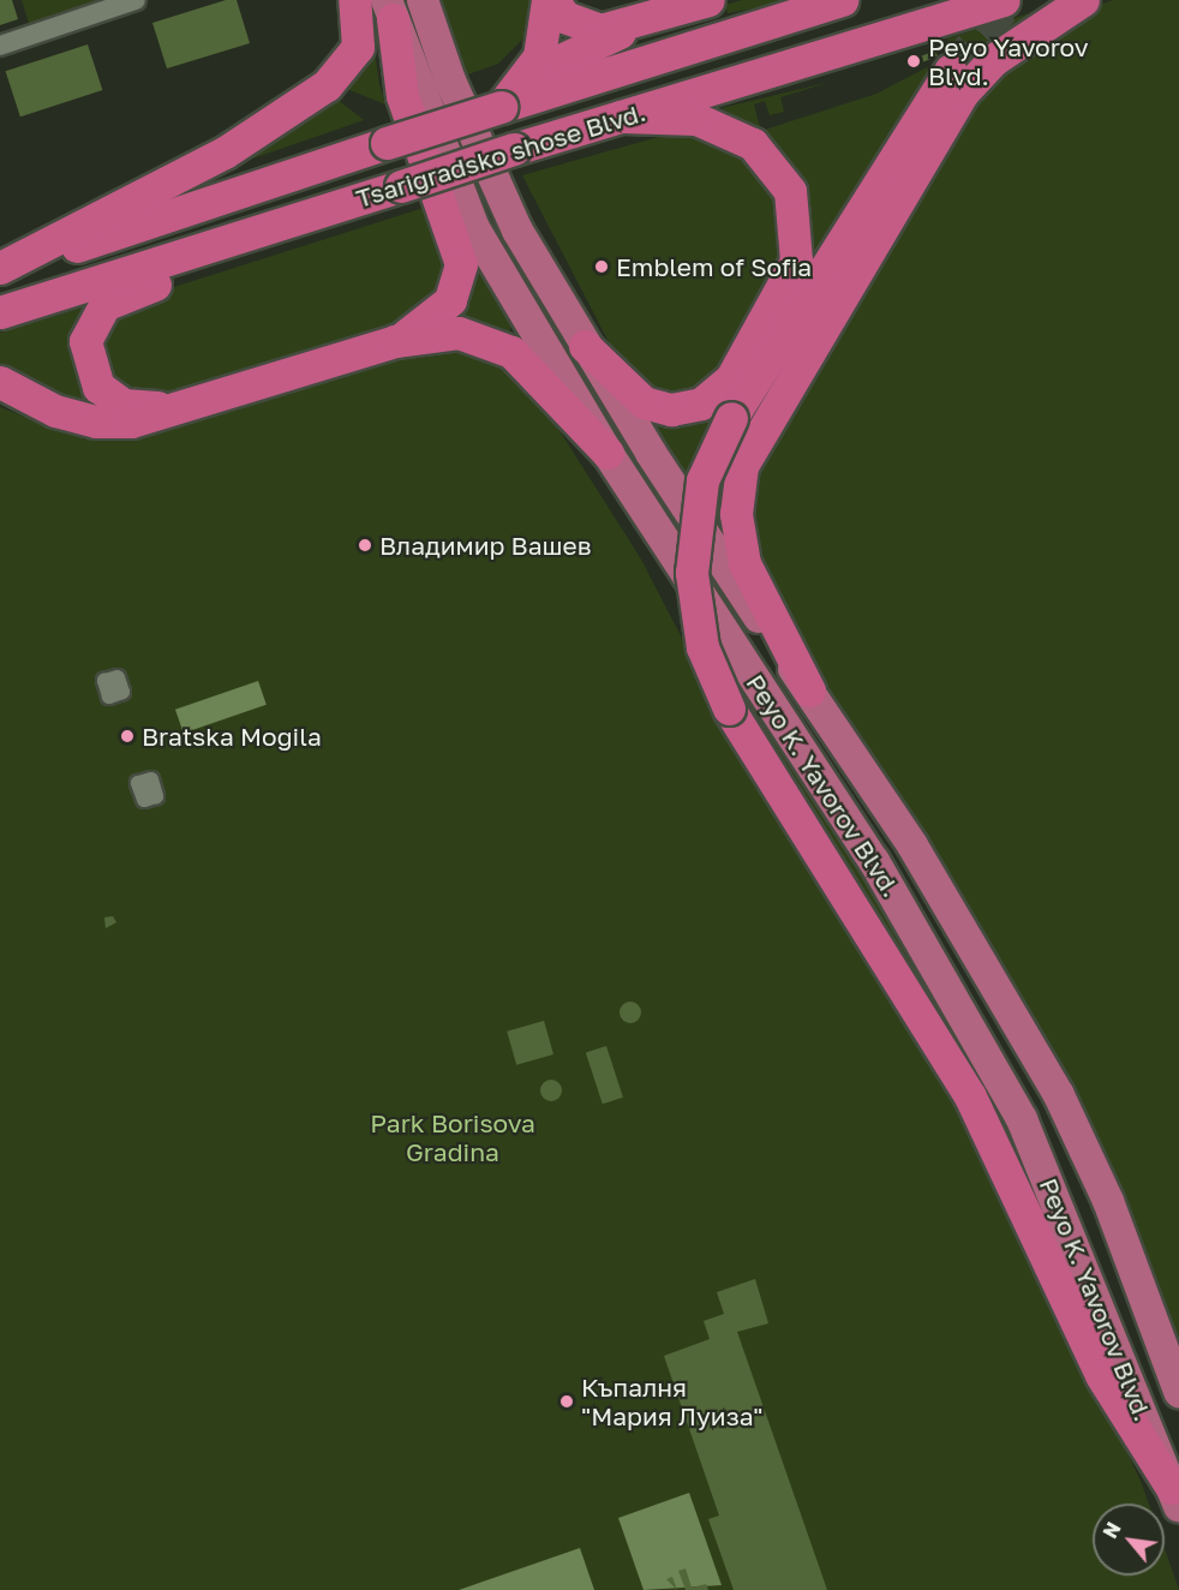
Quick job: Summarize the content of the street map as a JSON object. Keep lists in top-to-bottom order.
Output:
{
  "streets": {
    "highway": ["Tsarigradsko shose Blvd."],
    "main road": ["Peyo K. Yavorov Blvd."]
  },
  "parks": ["Park Borisova Gradina"],
  "places": [
    "Peyo Yavorov Blvd.",
    "Emblem of Sofia",
    "Владимир Вашев",
    "Bratska Mogila",
    "Къпалня \"Мария Луиза\""
  ],
  "north": "top left"
}
